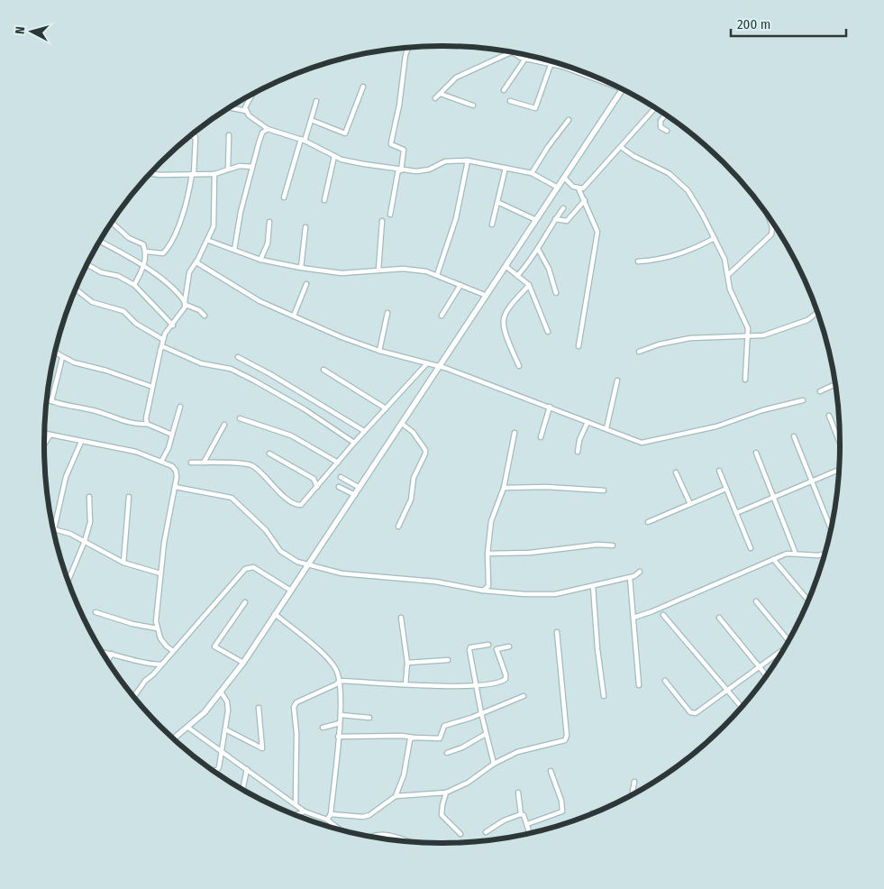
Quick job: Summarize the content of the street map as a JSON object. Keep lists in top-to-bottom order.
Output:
{
  "scale_bar": "200 m",
  "north": "left"
}
